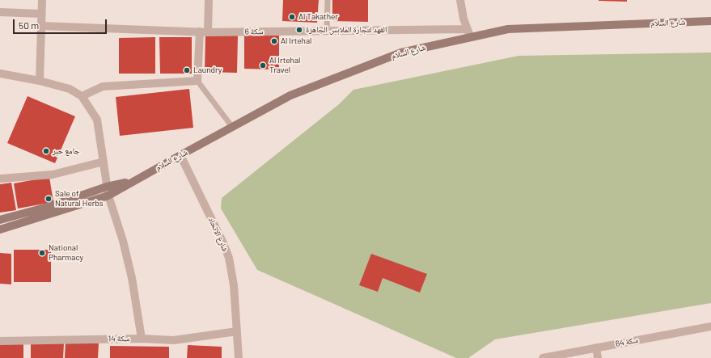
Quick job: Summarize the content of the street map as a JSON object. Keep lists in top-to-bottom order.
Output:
{
  "streets": {
    "street": [
      "شارع السلام",
      "سكة 6",
      "شارع الاتحاد",
      "سكة 14",
      "سكة 64"
    ]
  },
  "crossings": [
    ["شارع السلام", "سكة 6"],
    ["شارع السلام", "شارع الاتحاد"],
    ["شارع الاتحاد", "سكة 14"]
  ],
  "places": [
    "Al Takather",
    "الفهد لتجارة الملابس الجاهزة",
    "Al Irtehal",
    "Al Irtehal Travel",
    "Laundry",
    "جامع حبر",
    "Sale of Natural Herbs",
    "National Pharmacy"
  ],
  "scale_bar": "50 m"
}
